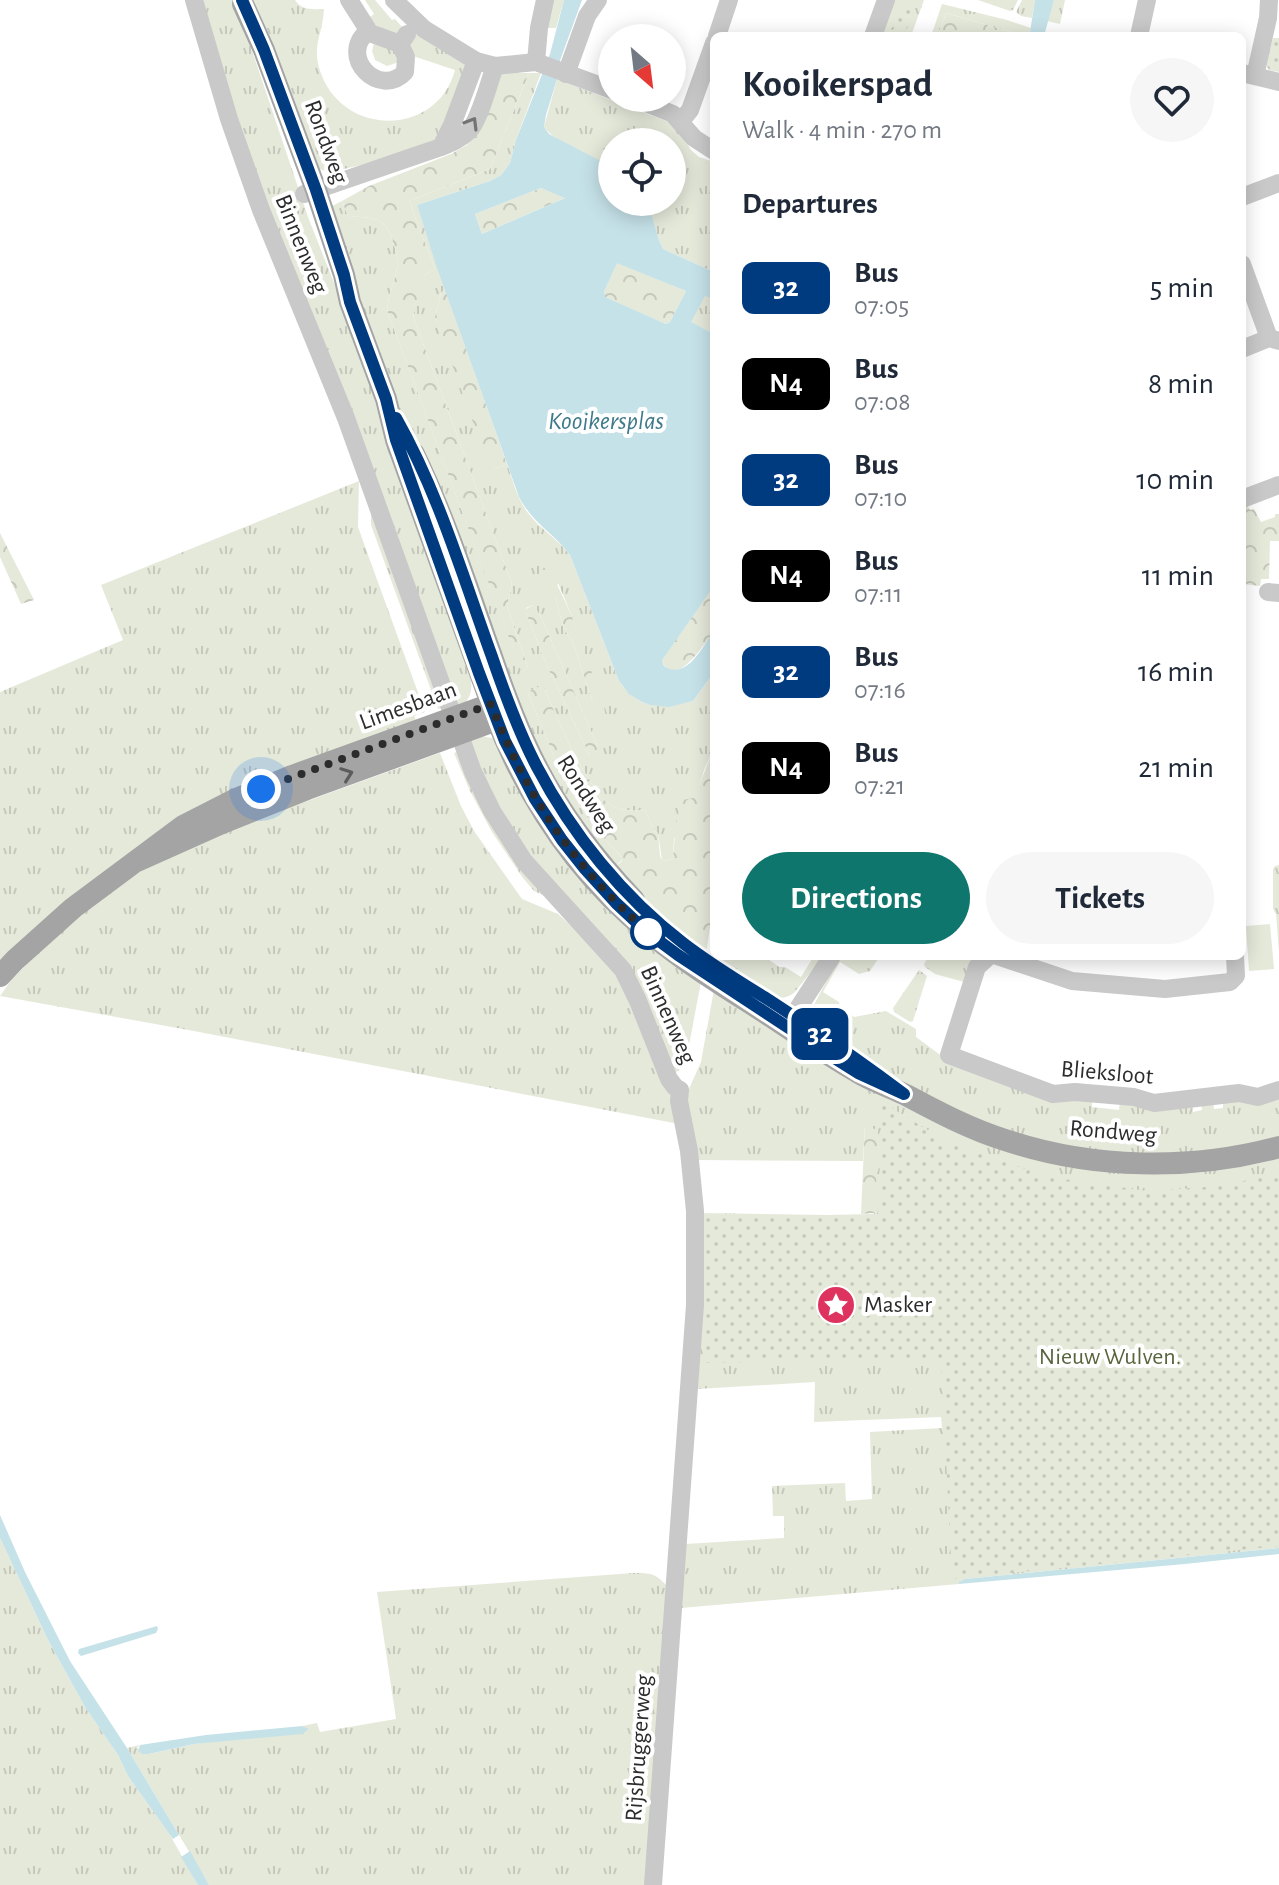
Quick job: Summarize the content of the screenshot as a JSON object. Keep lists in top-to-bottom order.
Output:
{
  "streets": {
    "main road": ["Rondweg", "Limesbaan"],
    "street": ["Binnenweg", "Blieksloot", "Rijsbruggerweg"]
  },
  "crossings": [
    ["Rondweg", "Limesbaan"],
    ["Binnenweg", "Limesbaan"],
    ["Binnenweg", "Rijsbruggerweg"]
  ],
  "water": ["Kooikersplas"],
  "parks": ["Nieuw Wulven."],
  "places": {
    "place": ["Masker"]
  },
  "lines": ["bus line 32"],
  "north": "bottom right",
  "page": {
    "on_map": "32",
    "heading": [
      ["Kooikerspad", "Walk · 4 min · 270 m"],
      "Departures"
    ],
    "list": [
      {
        "mark": "32",
        "name": "Bus",
        "note": "07:05",
        "value": "5 min"
      },
      {
        "mark": "N4",
        "name": "Bus",
        "note": "07:08",
        "value": "8 min"
      },
      {
        "mark": "32",
        "name": "Bus",
        "note": "07:10",
        "value": "10 min"
      },
      {
        "mark": "N4",
        "name": "Bus",
        "note": "07:11",
        "value": "11 min"
      },
      {
        "mark": "32",
        "name": "Bus",
        "note": "07:16",
        "value": "16 min"
      },
      {
        "mark": "N4",
        "name": "Bus",
        "note": "07:21",
        "value": "21 min"
      }
    ],
    "buttons": ["Directions", "Tickets"]
  }
}
